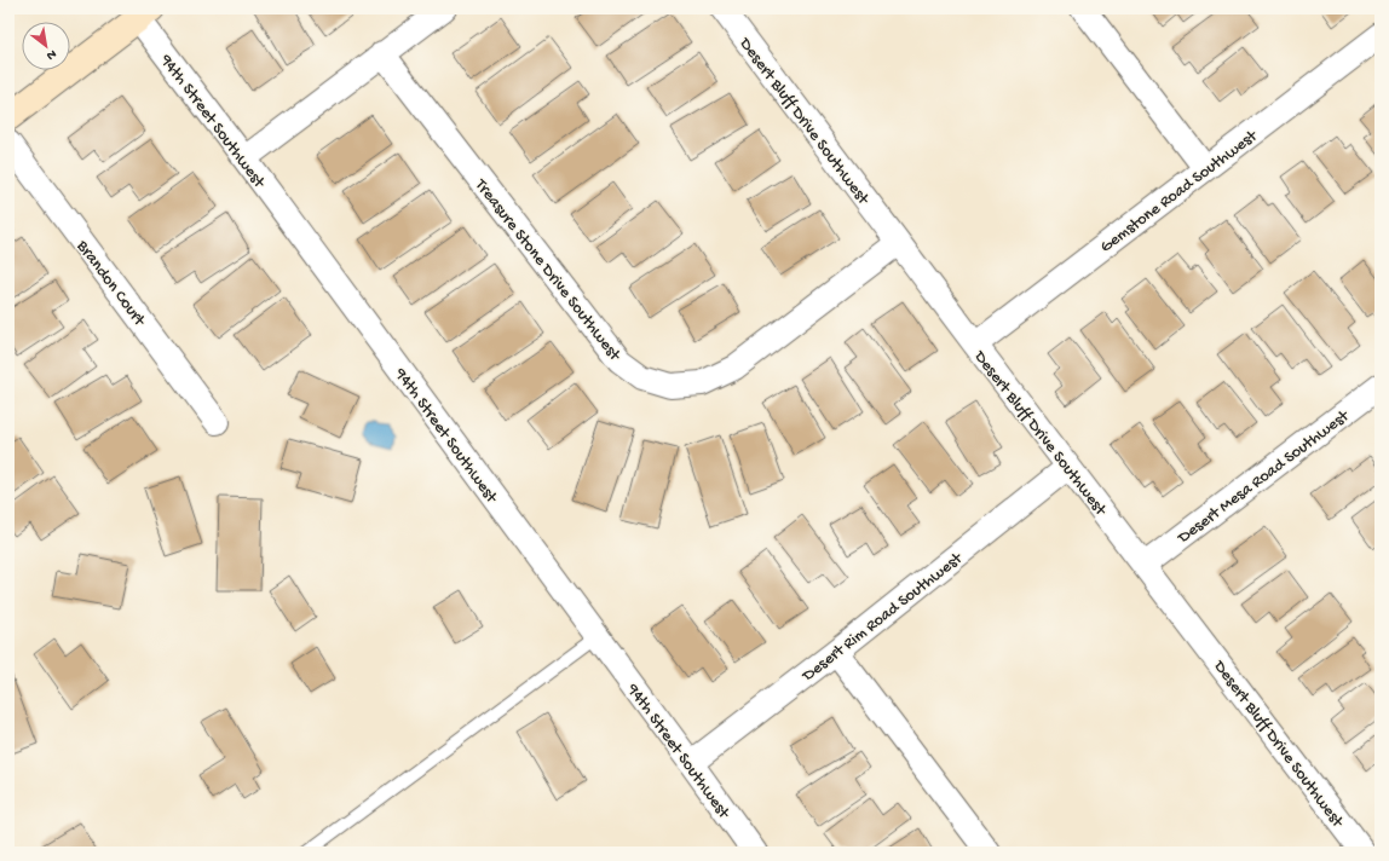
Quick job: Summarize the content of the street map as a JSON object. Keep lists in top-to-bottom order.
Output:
{
  "streets": {
    "street": [
      "94th Street Southwest",
      "Desert Bluff Drive Southwest",
      "Gemstone Road Southwest",
      "Treasure Stone Drive Southwest",
      "Brandon Court",
      "Desert Mesa Road Southwest",
      "Desert Rim Road Southwest"
    ]
  },
  "crossings": [
    ["94th Street Southwest", "Desert Rim Road Southwest"],
    ["Desert Bluff Drive Southwest", "Gemstone Road Southwest"],
    ["Desert Bluff Drive Southwest", "Treasure Stone Drive Southwest"],
    ["Desert Bluff Drive Southwest", "Desert Mesa Road Southwest"],
    ["Desert Bluff Drive Southwest", "Desert Rim Road Southwest"]
  ],
  "north": "bottom right"
}
